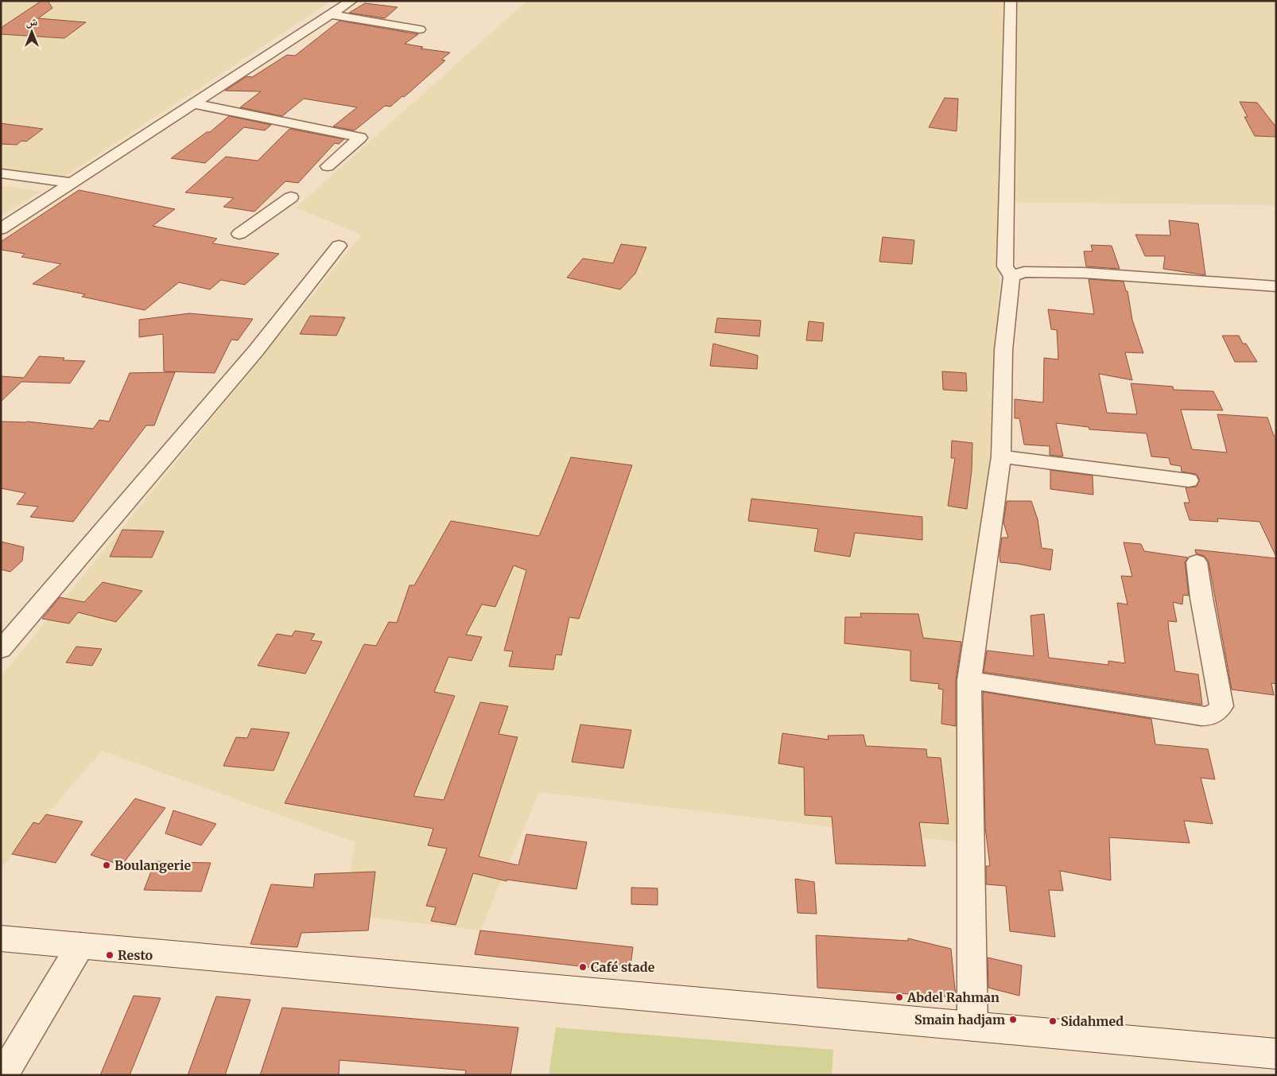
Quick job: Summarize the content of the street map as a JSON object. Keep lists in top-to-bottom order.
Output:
{
  "places": [
    "Boulangerie",
    "Resto",
    "Café stade",
    "Abdel Rahman",
    "Smain hadjam",
    "Sidahmed"
  ],
  "north": "top"
}
